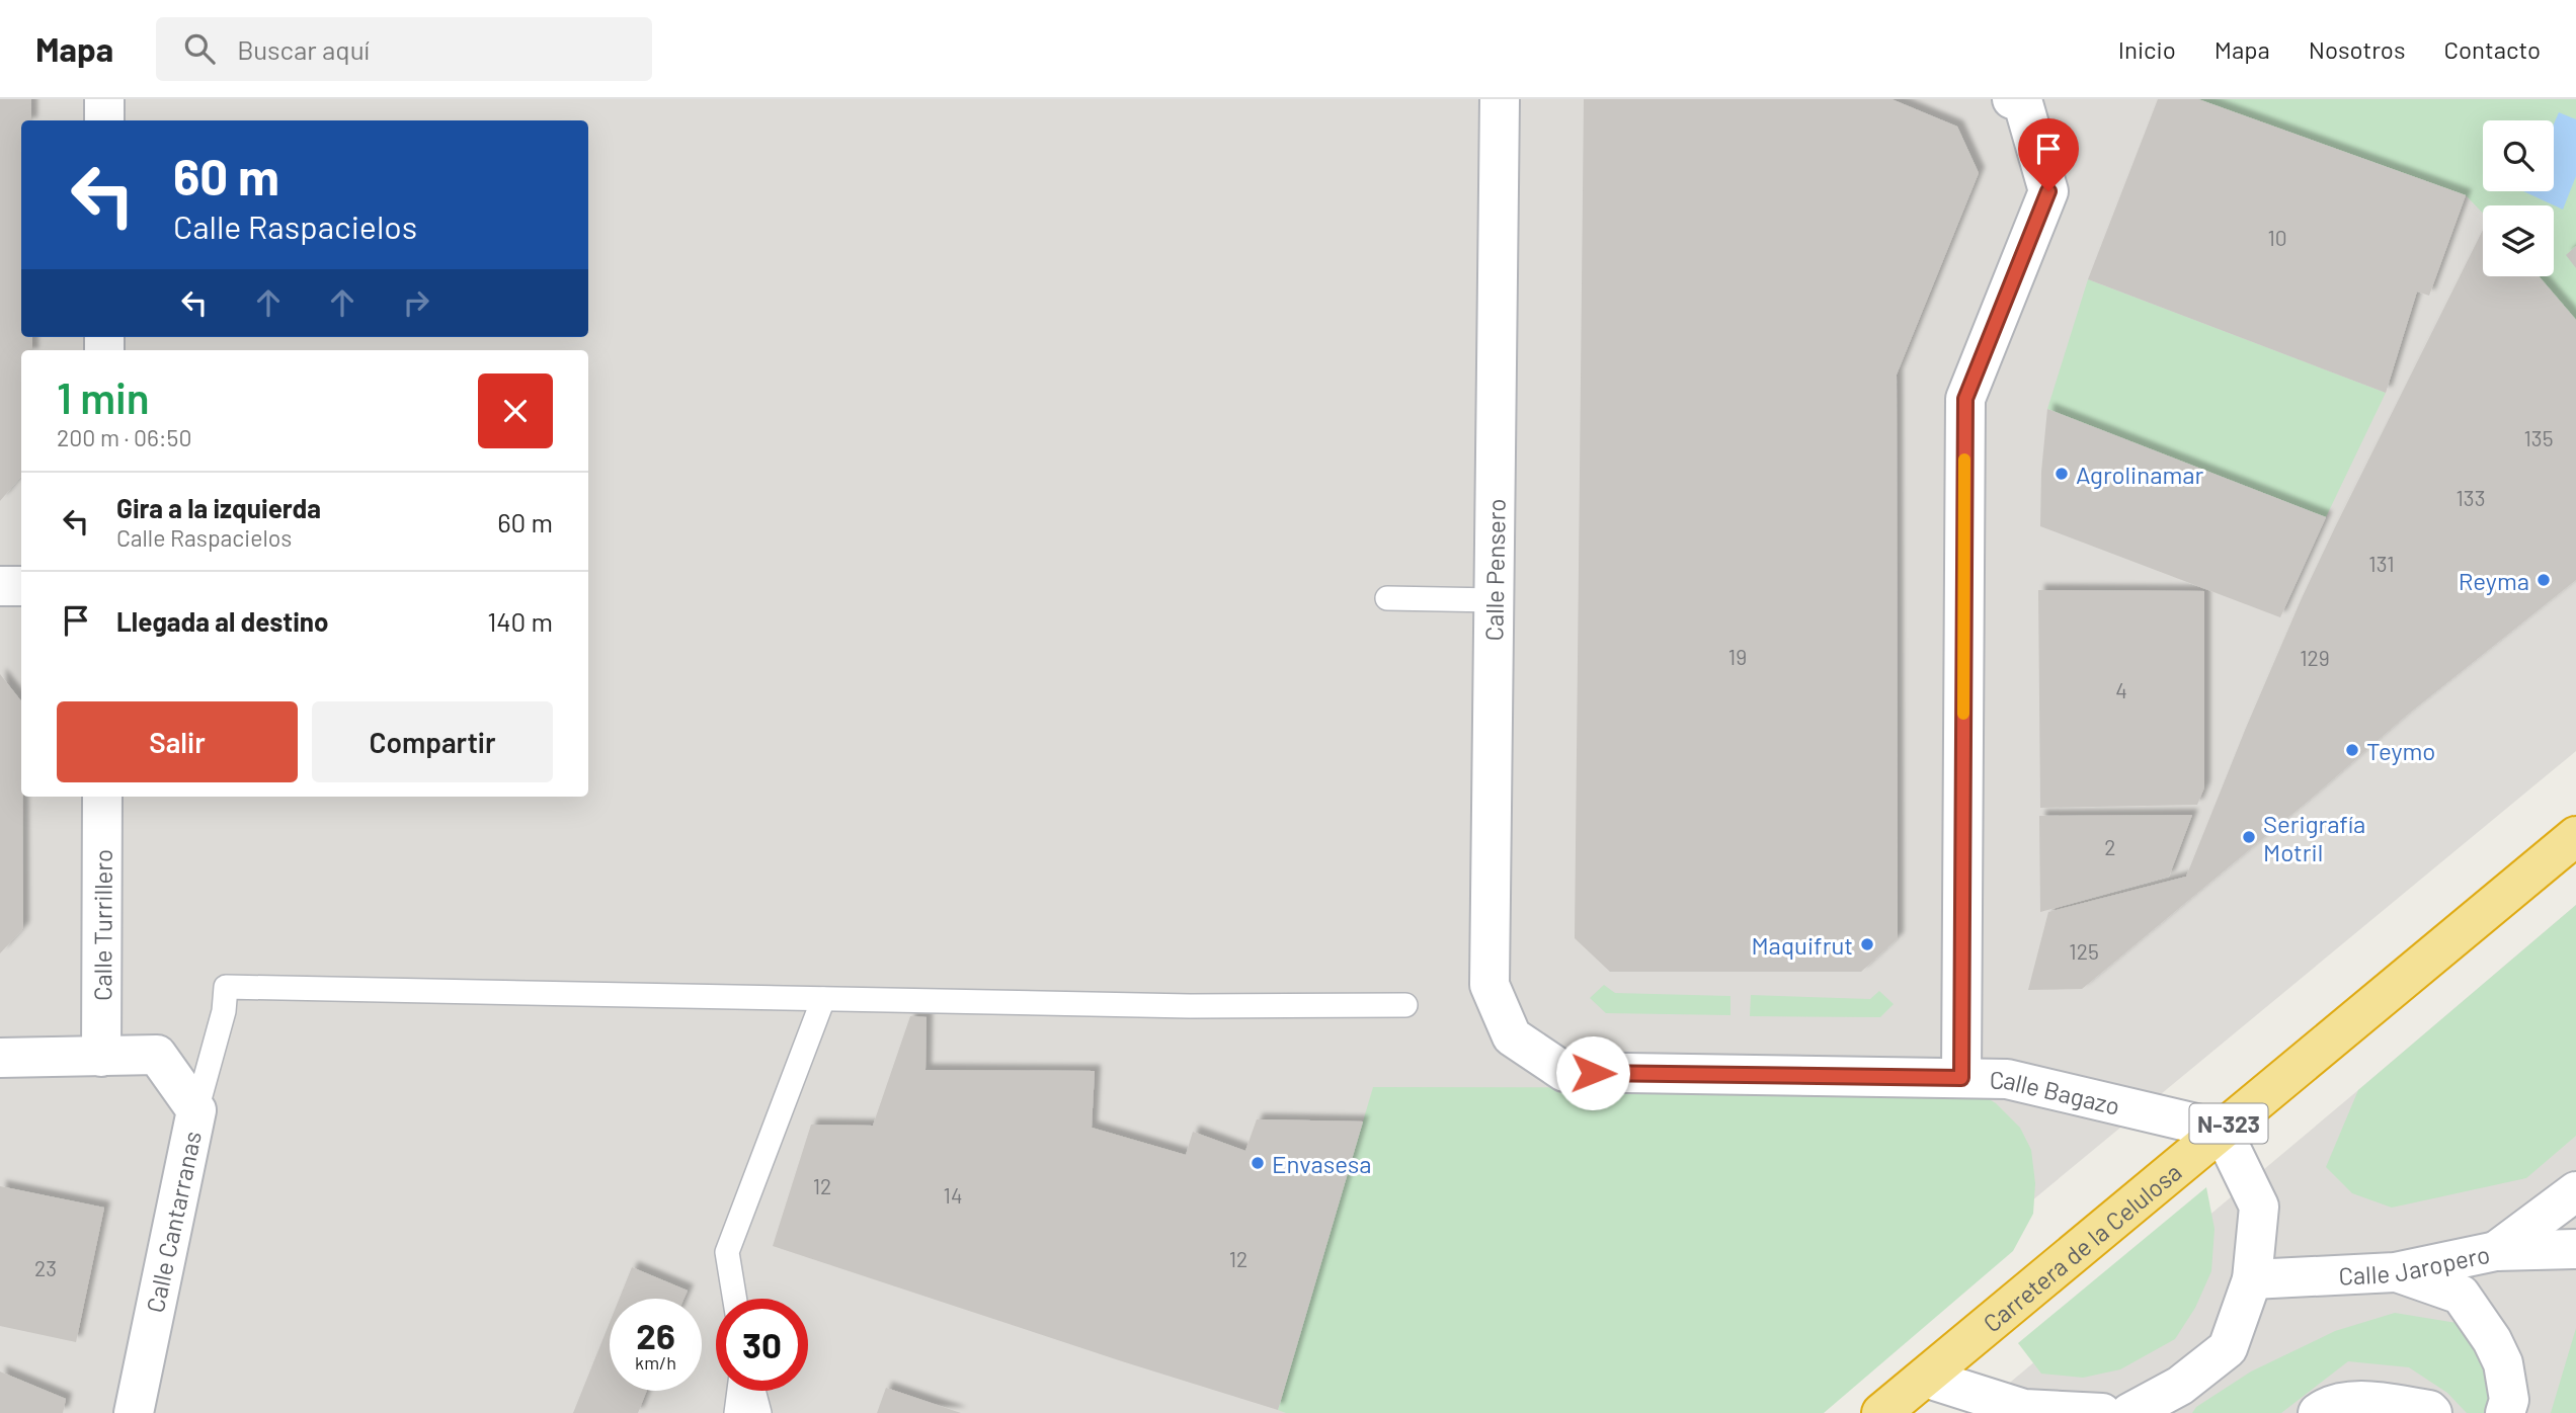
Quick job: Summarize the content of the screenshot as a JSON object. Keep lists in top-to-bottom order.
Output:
{
  "streets": {
    "highway": ["N-323", "Carretera de la Celulosa"],
    "street": [
      "Calle Pensero",
      "Calle Turrillero",
      "Calle Bagazo",
      "Calle Cantarranas",
      "Calle Jaropero"
    ]
  },
  "crossings": [
    ["Calle Pensero", "Calle Bagazo"],
    ["Calle Turrillero", "Calle Cantarranas"],
    ["Calle Bagazo", "Carretera de la Celulosa"]
  ],
  "places": [
    "Agrolinamar",
    "Reyma",
    "Teymo",
    "Serigrafía Motril",
    "Maquifrut",
    "Envasesa"
  ],
  "house_numbers": [
    "10",
    "135",
    "133",
    "131",
    "19",
    "129",
    "4",
    "2",
    "125",
    "12",
    "14",
    "12",
    "23"
  ],
  "page": {
    "header": "Mapa",
    "search": "Buscar aquí",
    "nav": [
      "Inicio",
      "Mapa",
      "Nosotros",
      "Contacto"
    ],
    "turn": ["60 m", "Calle Raspacielos"],
    "heading": ["1 min", "200 m · 06:50"],
    "list": [
      {
        "name": "Gira a la izquierda",
        "note": "Calle Raspacielos",
        "value": "60 m"
      },
      {
        "name": "Llegada al destino",
        "value": "140 m"
      }
    ],
    "buttons": ["Salir", "Compartir"],
    "speed": "26 km/h",
    "limit": "30"
  }
}
